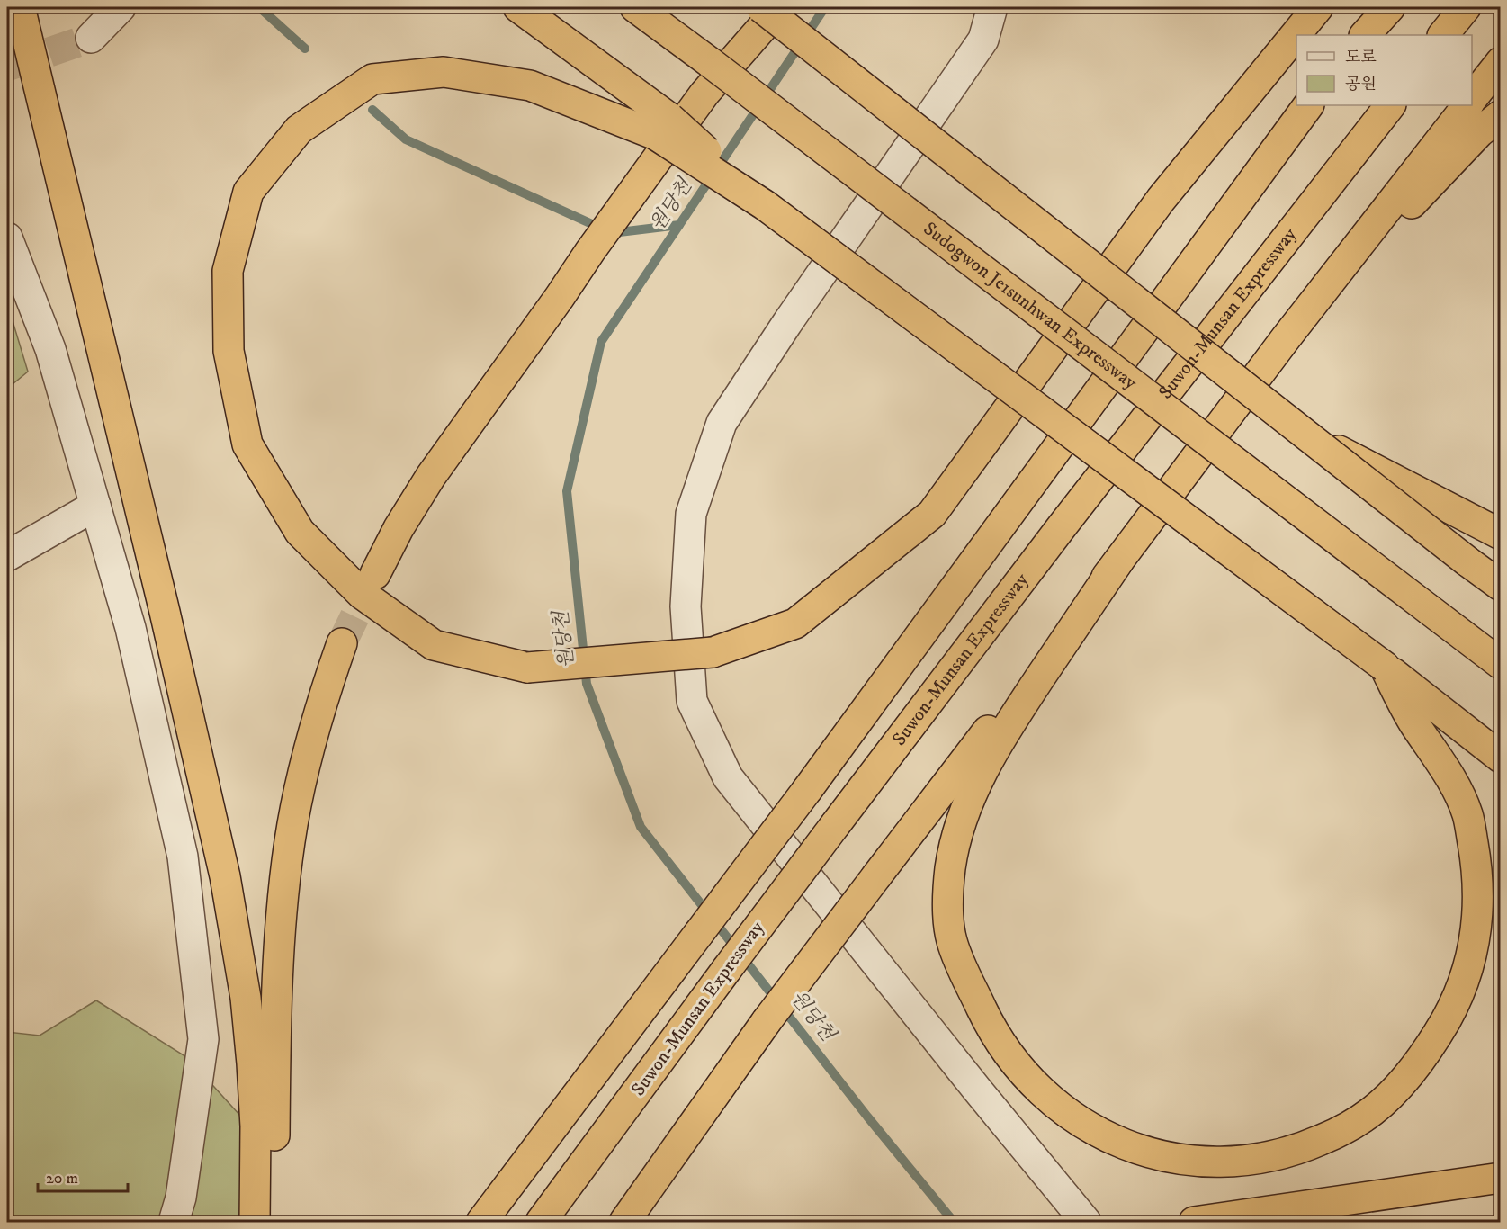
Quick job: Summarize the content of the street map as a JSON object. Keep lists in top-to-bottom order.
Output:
{
  "streets": {
    "highway": ["Sudogwon Je1sunhwan Expressway", "Suwon-Munsan Expressway"]
  },
  "water": ["원당천"],
  "legend": ["도로", "공원"],
  "scale_bar": "20 m"
}
